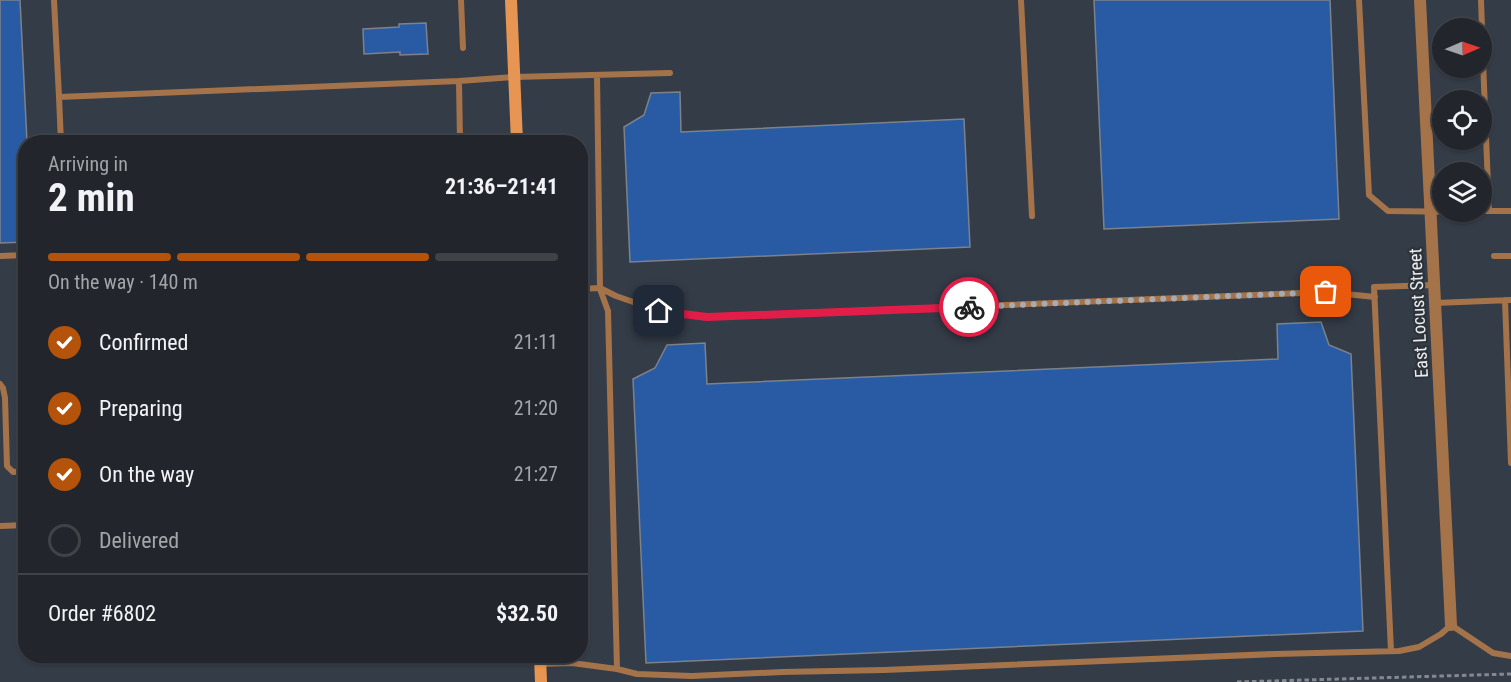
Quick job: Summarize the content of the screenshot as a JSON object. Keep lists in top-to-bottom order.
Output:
{
  "streets": {
    "street": ["East Locust Street"]
  },
  "north": "right",
  "page": {
    "heading": ["2 min", "Arriving in", "21:36–21:41"],
    "panel": ["Order #6802", "$32.50"],
    "bar": "On the way · 140 m",
    "list": [
      ["Confirmed", "21:11"],
      ["Preparing", "21:20"],
      ["On the way", "21:27"],
      "Delivered"
    ]
  }
}
